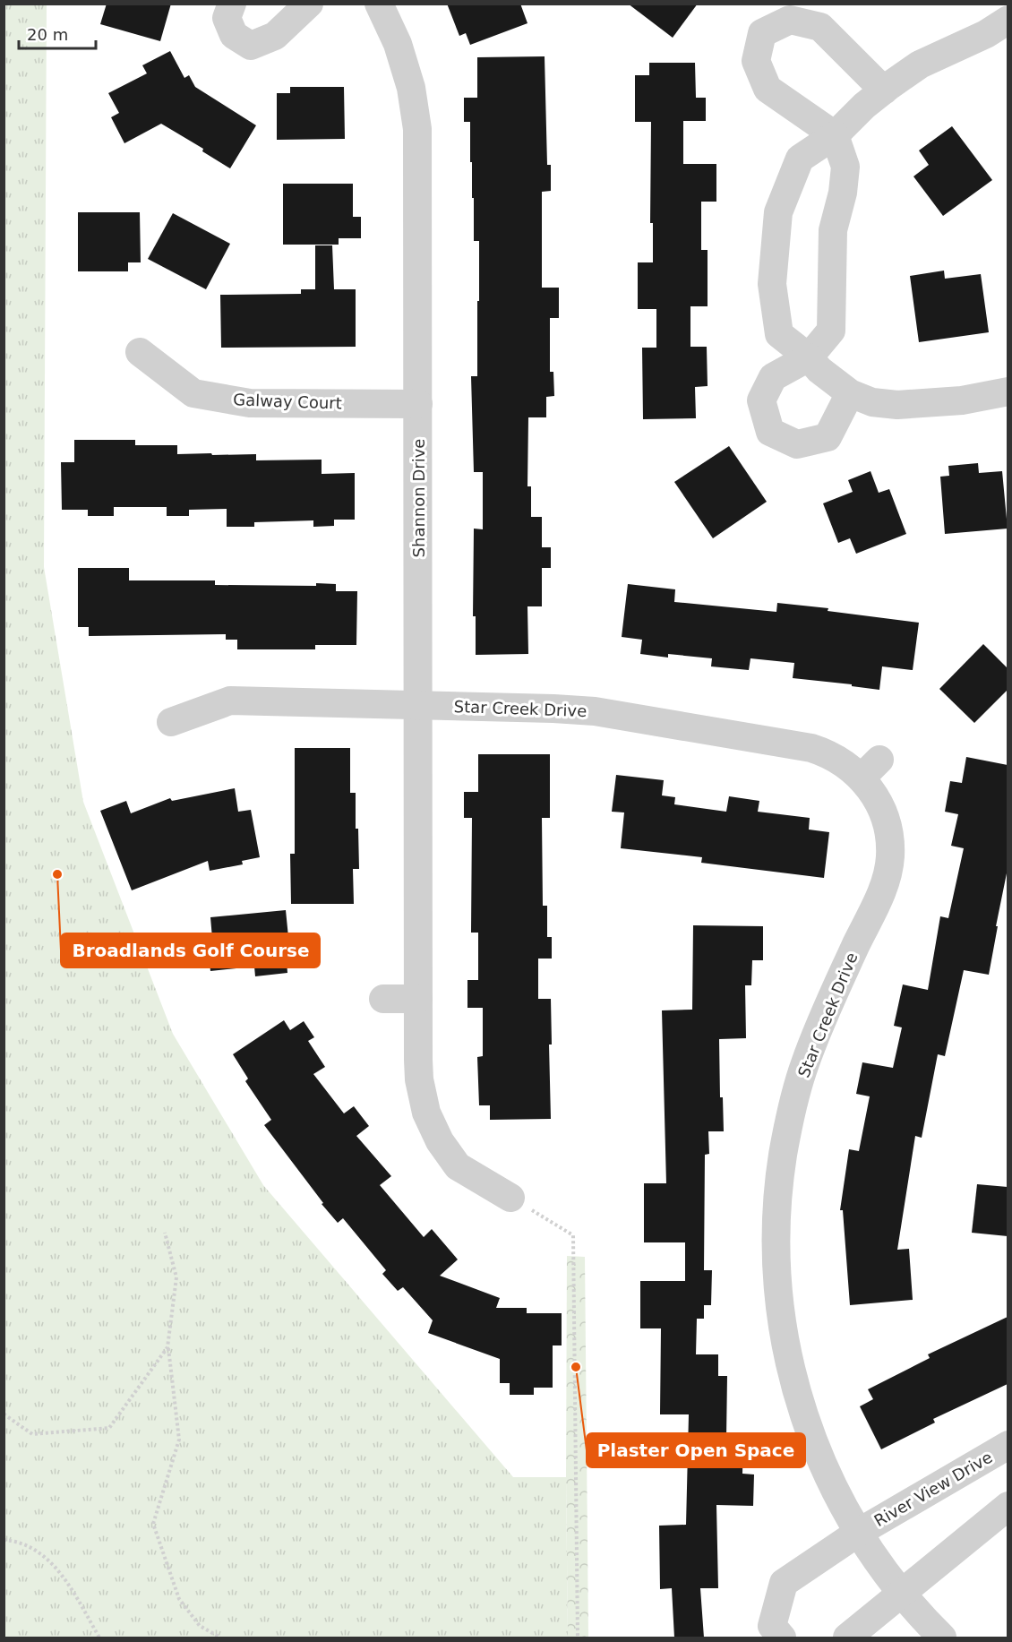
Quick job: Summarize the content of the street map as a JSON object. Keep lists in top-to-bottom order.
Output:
{
  "streets": {
    "street": [
      "Galway Court",
      "Shannon Drive",
      "Star Creek Drive",
      "River View Drive"
    ]
  },
  "crossings": [
    ["Galway Court", "Shannon Drive"],
    ["Shannon Drive", "Star Creek Drive"],
    ["Star Creek Drive", "River View Drive"]
  ],
  "places": ["Broadlands Golf Course", "Plaster Open Space"],
  "scale_bar": "20 m"
}
